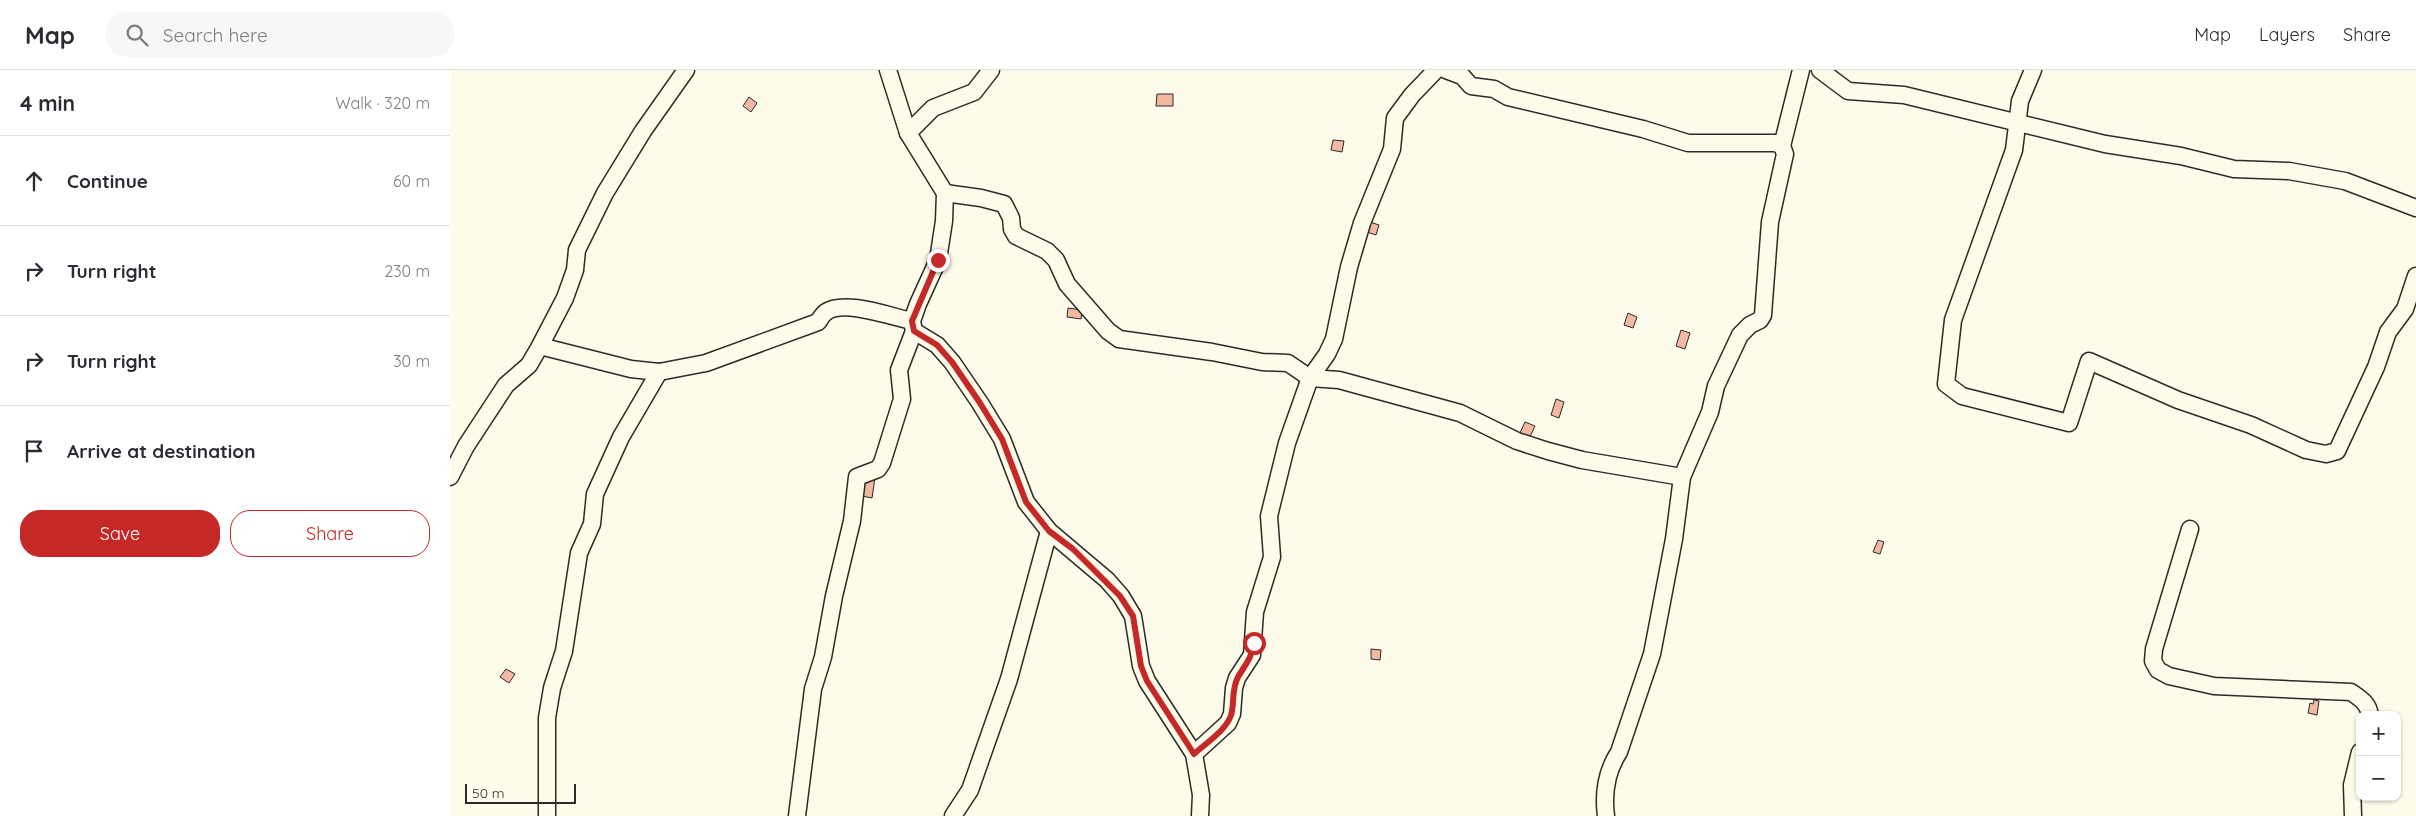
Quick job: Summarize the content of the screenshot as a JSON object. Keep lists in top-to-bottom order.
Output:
{
  "scale_bar": "50 m",
  "page": {
    "header": "Map",
    "search": "Search here",
    "nav": ["Map", "Layers", "Share"],
    "heading": ["4 min", "Walk · 320 m"],
    "list": [
      ["Continue", "60 m"],
      ["Turn right", "230 m"],
      ["Turn right", "30 m"],
      "Arrive at destination"
    ],
    "buttons": ["Save", "Share"],
    "map_buttons": ["+", "−"],
    "scale": "50 m"
  }
}
